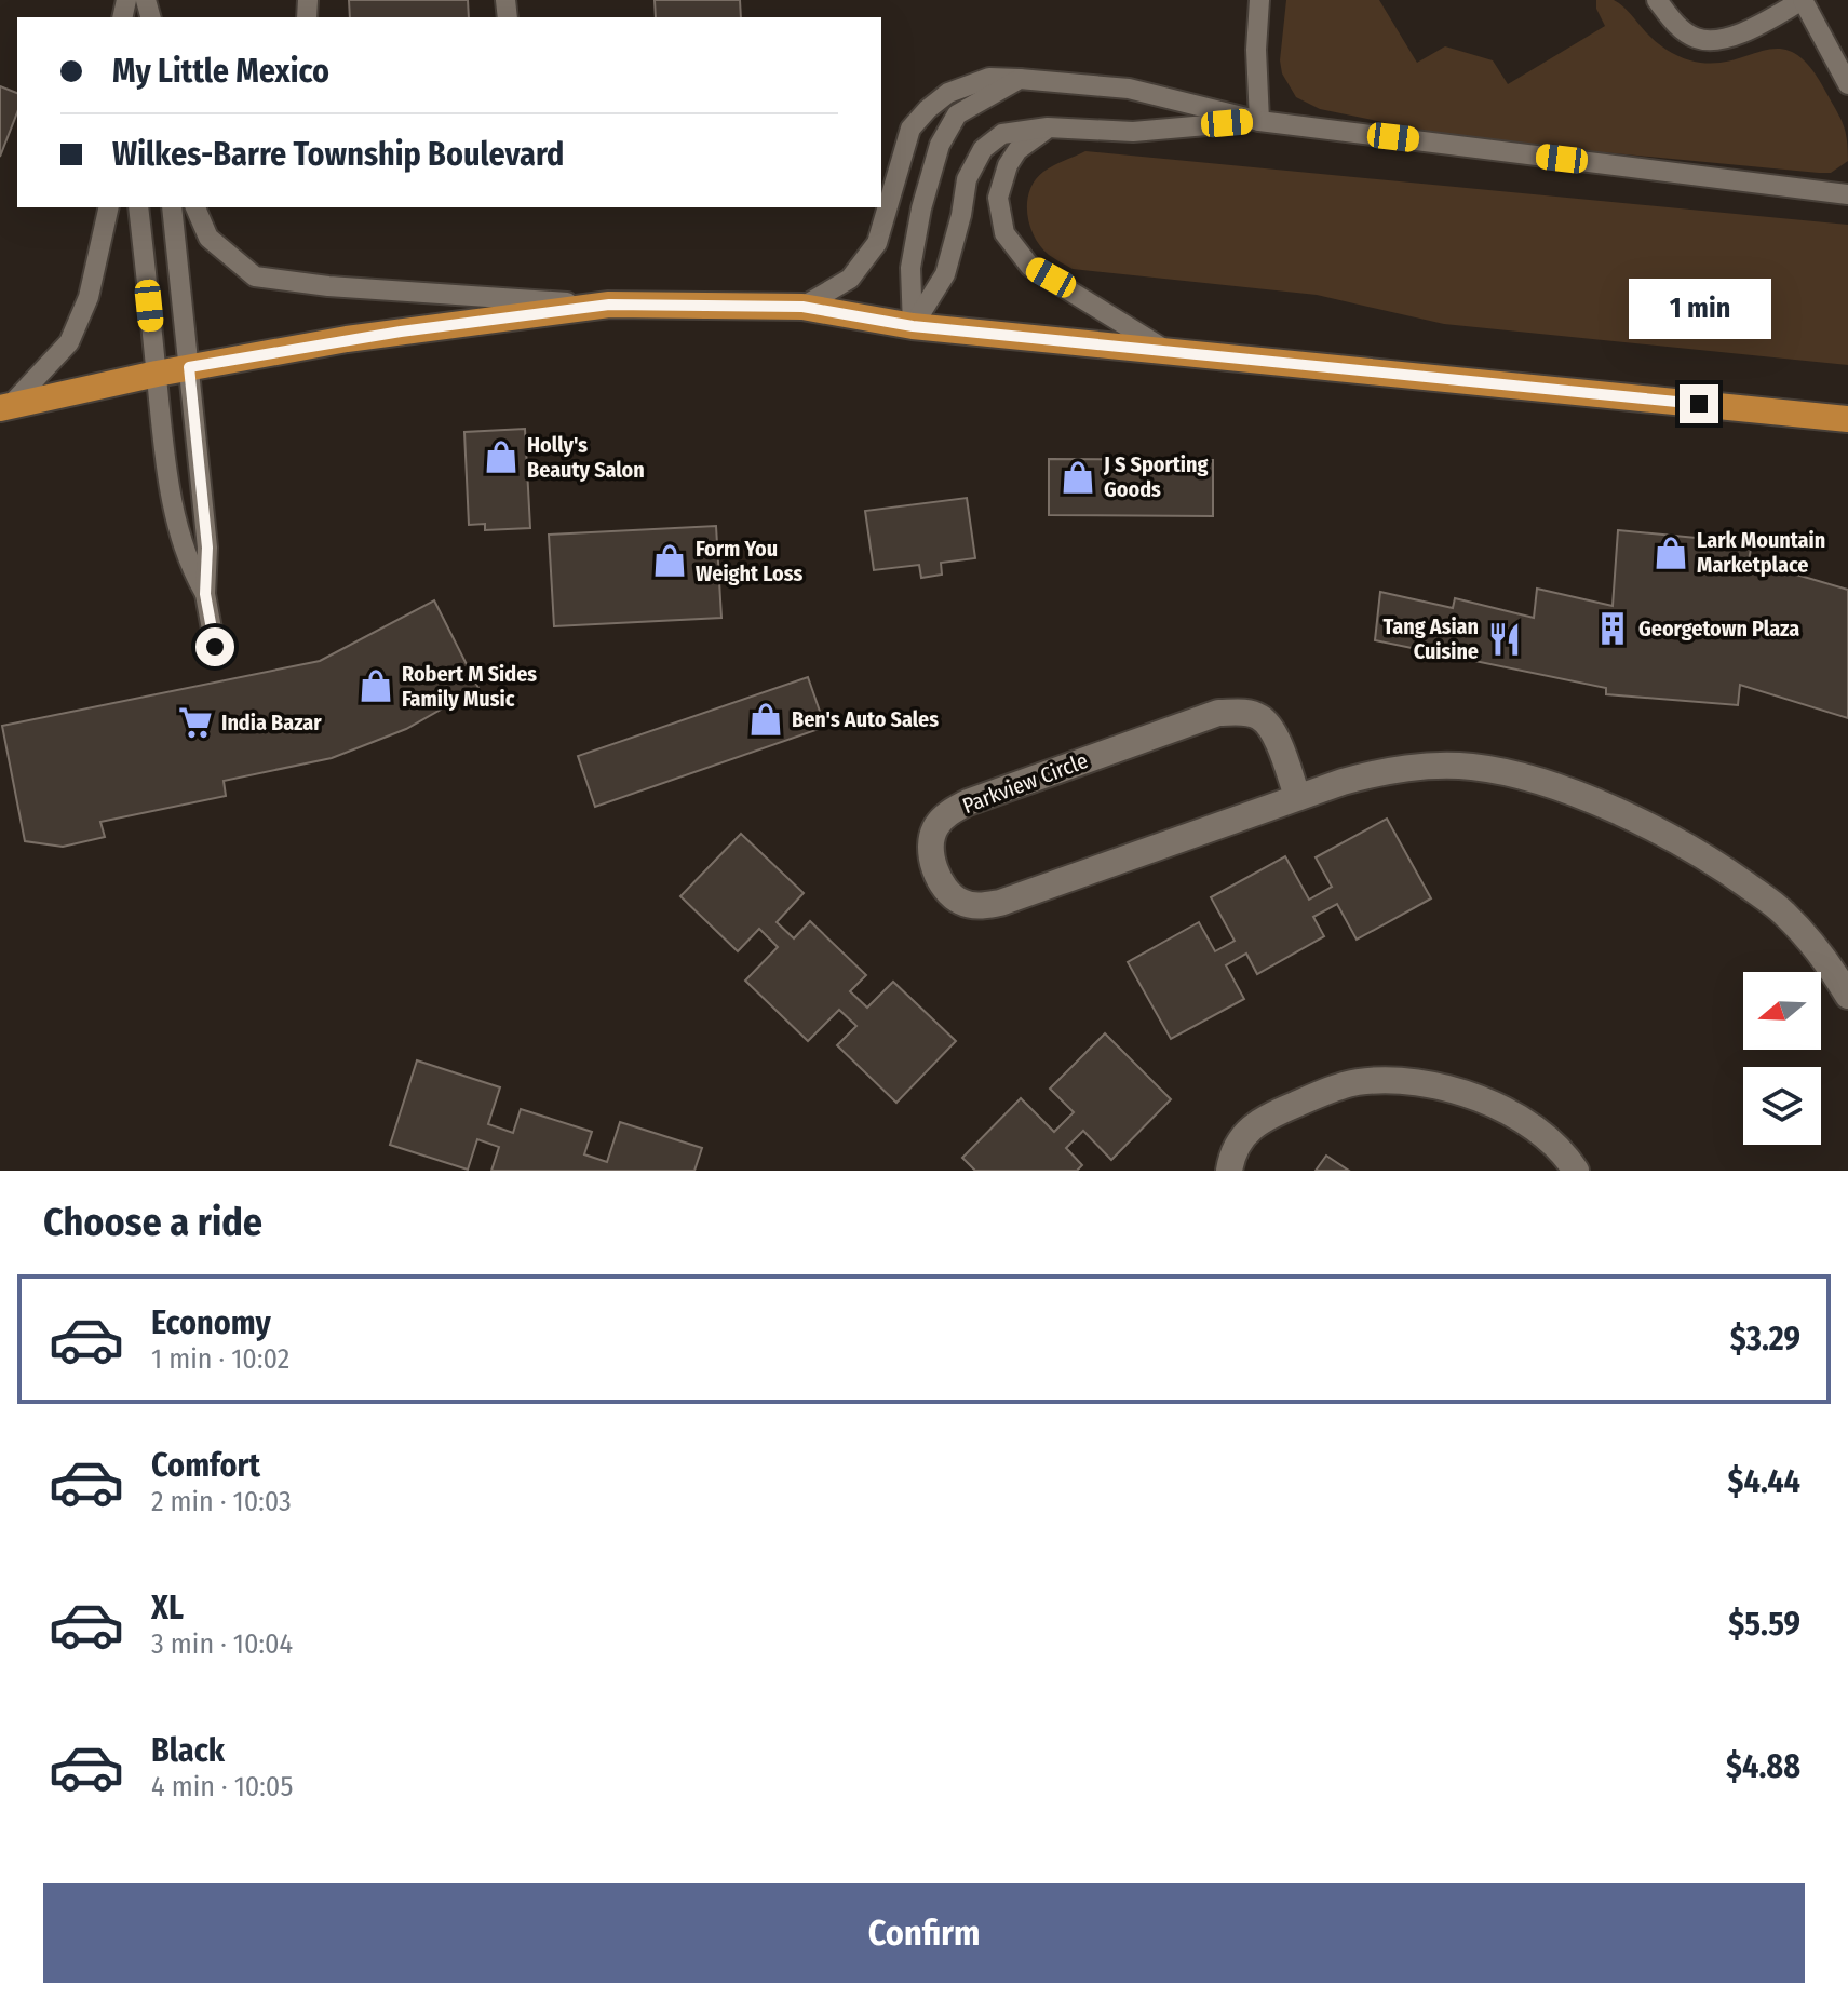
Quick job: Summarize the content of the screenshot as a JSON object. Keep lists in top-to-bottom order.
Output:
{
  "streets": {
    "street": ["Parkview Circle"]
  },
  "places": {
    "shop": [
      "Holly's Beauty Salon",
      "J S Sporting Goods",
      "Lark Mountain Marketplace",
      "Form You Weight Loss",
      "Robert M Sides Family Music",
      "Ben's Auto Sales"
    ],
    "building": ["Georgetown Plaza"],
    "restaurant": ["Tang Asian Cuisine"],
    "supermarket": ["India Bazar"]
  },
  "north": "left",
  "page": {
    "banner": ["My Little Mexico", "Wilkes-Barre Township Boulevard"],
    "bubble": "1 min",
    "heading": "Choose a ride",
    "list": [
      {
        "name": "Economy",
        "note": "1 min · 10:02",
        "value": "$3.29"
      },
      {
        "name": "Comfort",
        "note": "2 min · 10:03",
        "value": "$4.44"
      },
      {
        "name": "XL",
        "note": "3 min · 10:04",
        "value": "$5.59"
      },
      {
        "name": "Black",
        "note": "4 min · 10:05",
        "value": "$4.88"
      }
    ],
    "buttons": "Confirm"
  }
}
